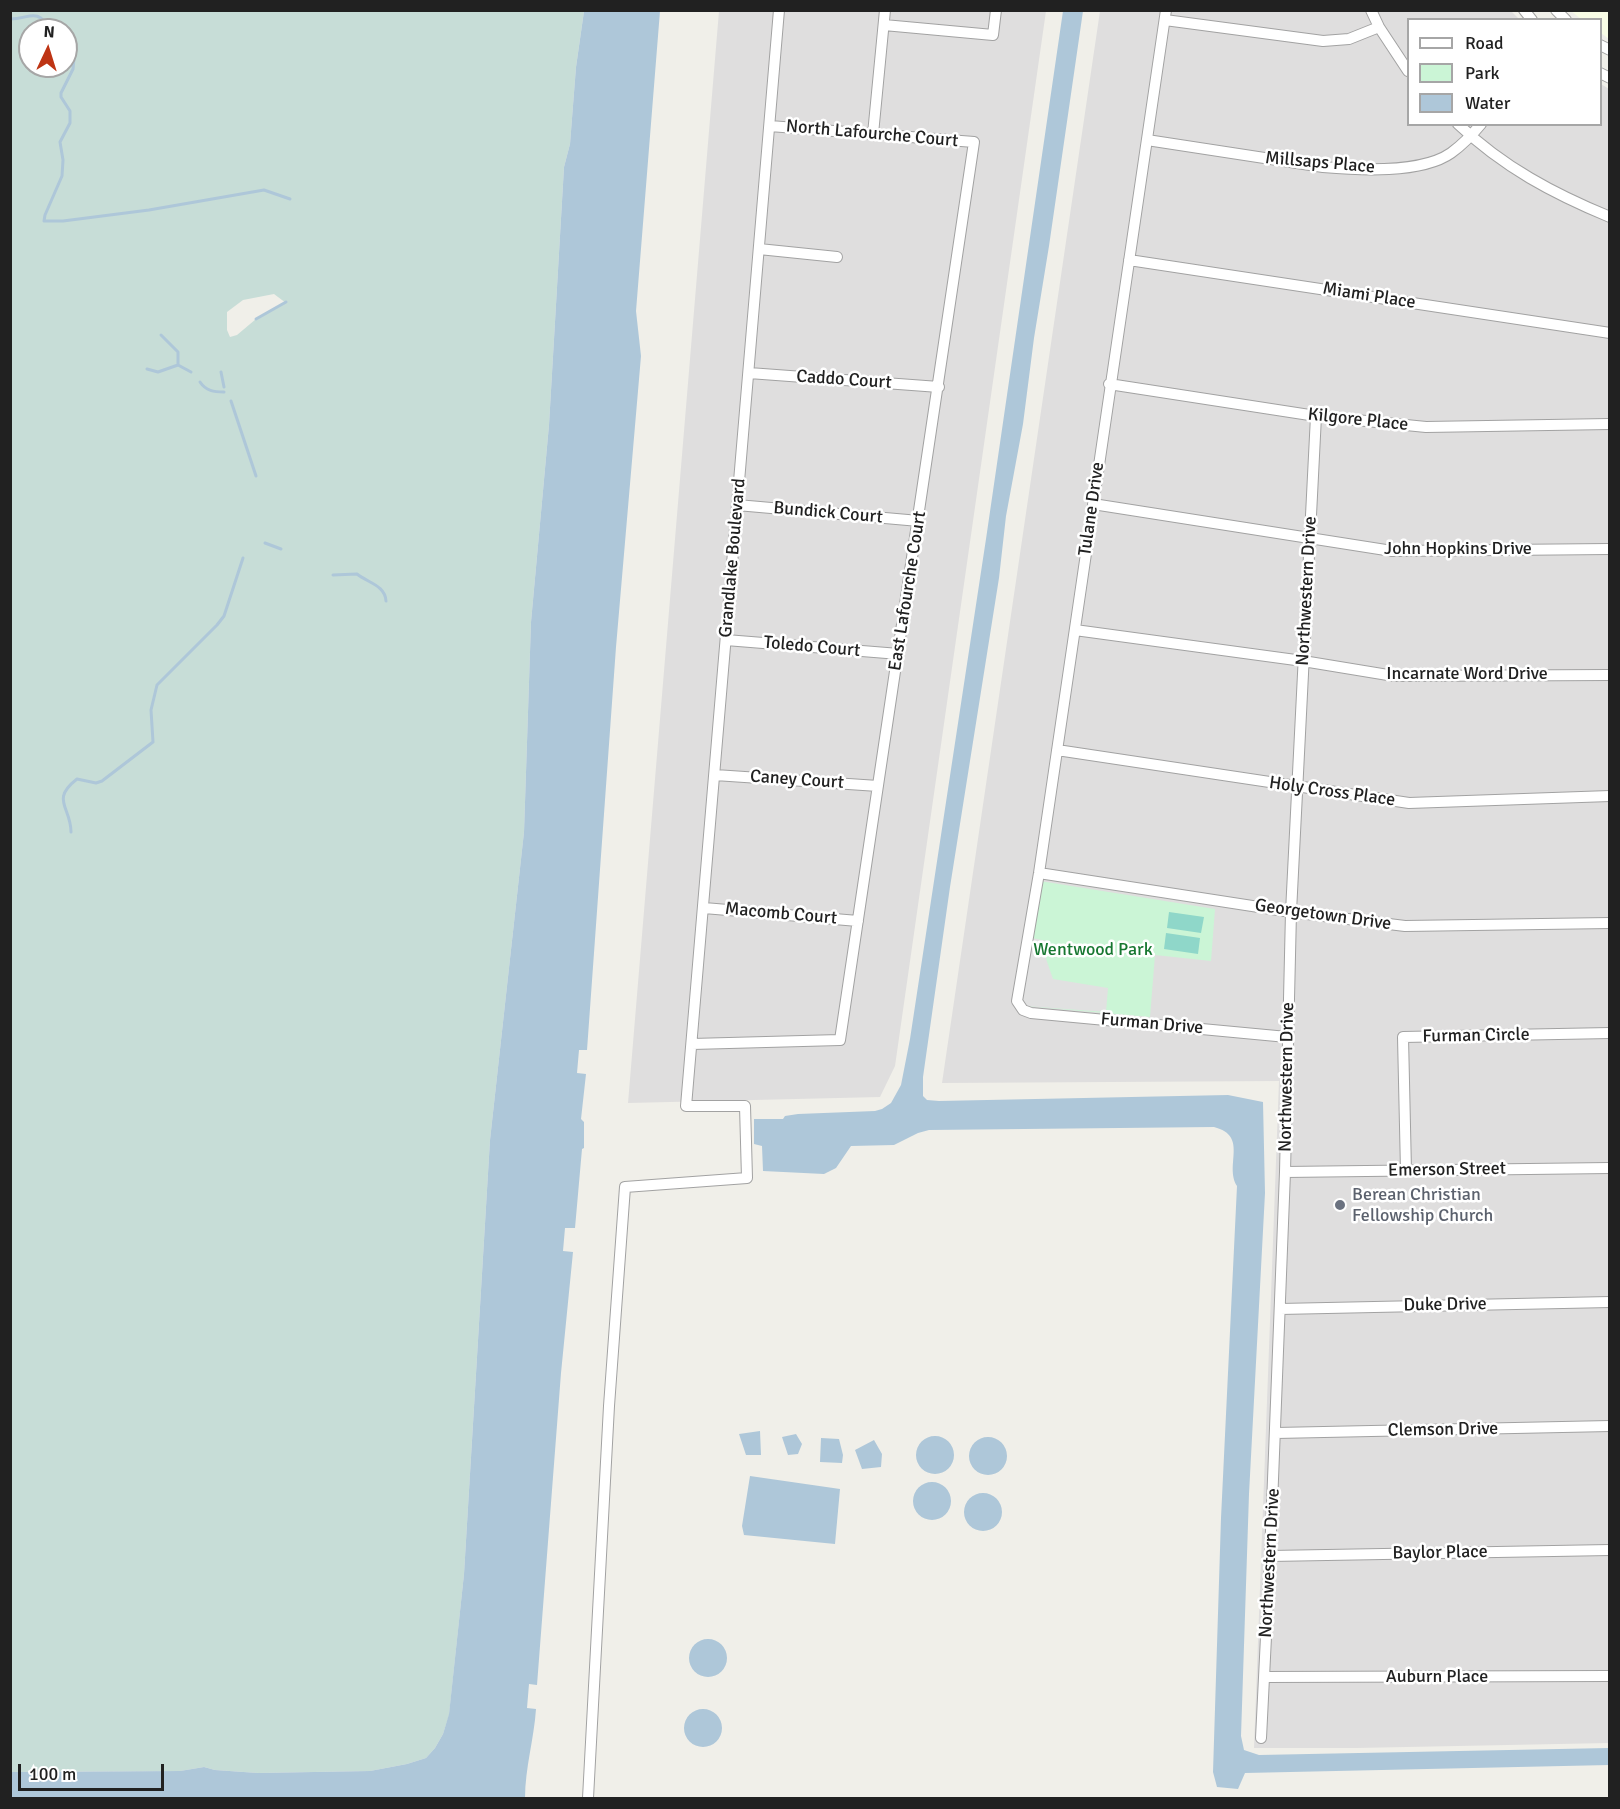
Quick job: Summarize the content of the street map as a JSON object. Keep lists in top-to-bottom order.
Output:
{
  "streets": {
    "street": [
      "North Lafourche Court",
      "Millsaps Place",
      "Miami Place",
      "Caddo Court",
      "Kilgore Place",
      "Tulane Drive",
      "Bundick Court",
      "John Hopkins Drive",
      "Grandlake Boulevard",
      "East Lafourche Court",
      "Northwestern Drive",
      "Toledo Court",
      "Incarnate Word Drive",
      "Caney Court",
      "Holy Cross Place",
      "Macomb Court",
      "Georgetown Drive",
      "Furman Drive",
      "Furman Circle",
      "Emerson Street",
      "Duke Drive",
      "Clemson Drive",
      "Baylor Place",
      "Auburn Place"
    ]
  },
  "crossings": [
    ["North Lafourche Court", "Grandlake Boulevard"],
    ["North Lafourche Court", "East Lafourche Court"],
    ["Millsaps Place", "Tulane Drive"],
    ["Miami Place", "Tulane Drive"],
    ["Caddo Court", "Grandlake Boulevard"],
    ["Caddo Court", "East Lafourche Court"],
    ["Kilgore Place", "Tulane Drive"],
    ["Kilgore Place", "Northwestern Drive"],
    ["Tulane Drive", "John Hopkins Drive"],
    ["Tulane Drive", "Incarnate Word Drive"],
    ["Tulane Drive", "Holy Cross Place"],
    ["Tulane Drive", "Georgetown Drive"],
    ["Tulane Drive", "Furman Drive"],
    ["Bundick Court", "Grandlake Boulevard"],
    ["Bundick Court", "East Lafourche Court"],
    ["John Hopkins Drive", "Northwestern Drive"],
    ["Grandlake Boulevard", "East Lafourche Court"],
    ["Grandlake Boulevard", "Toledo Court"],
    ["Grandlake Boulevard", "Caney Court"],
    ["Grandlake Boulevard", "Macomb Court"],
    ["East Lafourche Court", "Toledo Court"],
    ["East Lafourche Court", "Caney Court"],
    ["East Lafourche Court", "Macomb Court"],
    ["Northwestern Drive", "Incarnate Word Drive"],
    ["Northwestern Drive", "Holy Cross Place"],
    ["Northwestern Drive", "Georgetown Drive"],
    ["Northwestern Drive", "Furman Drive"],
    ["Northwestern Drive", "Emerson Street"],
    ["Northwestern Drive", "Duke Drive"],
    ["Northwestern Drive", "Clemson Drive"],
    ["Northwestern Drive", "Baylor Place"],
    ["Northwestern Drive", "Auburn Place"],
    ["Furman Circle", "Emerson Street"]
  ],
  "parks": ["Wentwood Park"],
  "places": ["Berean Christian Fellowship Church"],
  "legend": ["Road", "Park", "Water"],
  "scale_bar": "100 m",
  "north": "top"
}
